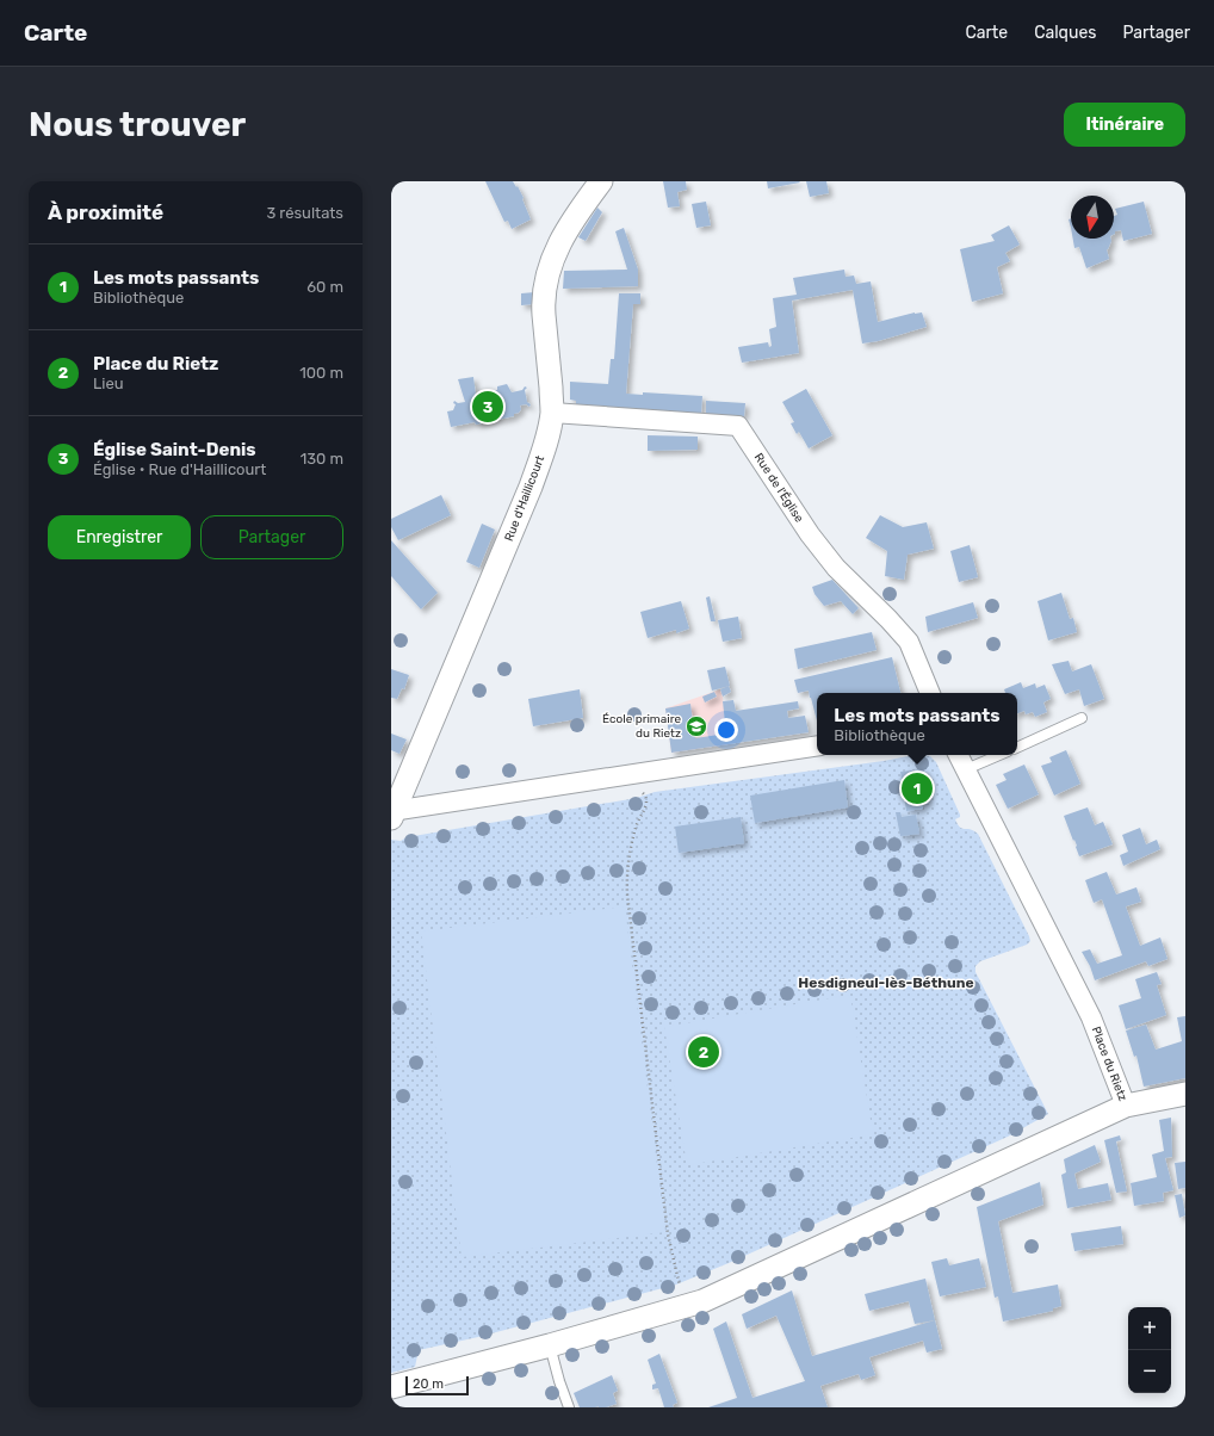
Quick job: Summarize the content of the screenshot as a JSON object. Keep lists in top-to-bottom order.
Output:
{
  "streets": {
    "street": ["Rue de l'Église", "Rue d'Haillicourt", "Place du Rietz"]
  },
  "crossings": [
    ["Rue de l'Église", "Rue d'Haillicourt"]
  ],
  "districts": ["Hesdigneul-lès-Béthune"],
  "places": {
    "school or university": ["École primaire du Rietz"]
  },
  "scale_bar": "20 m",
  "north": "bottom",
  "page": {
    "header": "Carte",
    "nav": ["Carte", "Calques", "Partager"],
    "buttons": [
      "Itinéraire",
      ["Enregistrer", "Partager"]
    ],
    "title": "Nous trouver",
    "heading": ["À proximité", "3 résultats"],
    "list": [
      {
        "mark": "1",
        "name": "Les mots passants",
        "note": "Bibliothèque",
        "value": "60 m"
      },
      {
        "mark": "2",
        "name": "Place du Rietz",
        "note": "Lieu",
        "value": "100 m"
      },
      {
        "mark": "3",
        "name": "Église Saint-Denis",
        "note": "Église · Rue d'Haillicourt",
        "value": "130 m"
      }
    ],
    "pins": ["3", "1", "2"],
    "popup": ["Les mots passants", "Bibliothèque"],
    "map_buttons": ["+", "−"],
    "scale": "20 m"
  }
}
